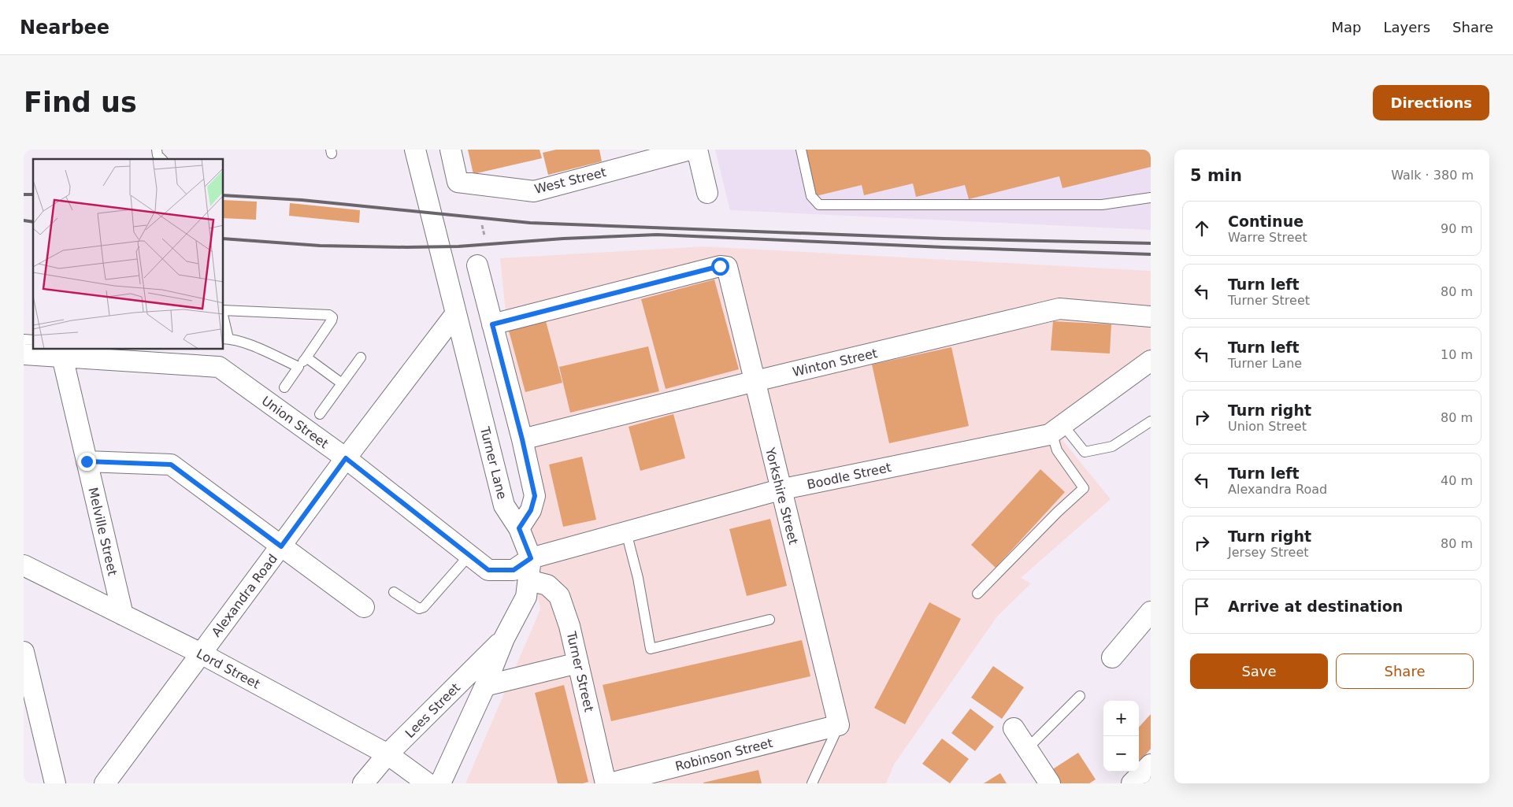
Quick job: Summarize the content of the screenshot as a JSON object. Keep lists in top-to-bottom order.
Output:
{
  "streets": {
    "street": [
      "West Street",
      "Winton Street",
      "Union Street",
      "Turner Lane",
      "Boodle Street",
      "Yorkshire Street",
      "Melville Street",
      "Alexandra Road",
      "Lord Street",
      "Turner Street",
      "Lees Street",
      "Robinson Street"
    ]
  },
  "crossings": [
    ["Winton Street", "Yorkshire Street"],
    ["Union Street", "Turner Lane"],
    ["Union Street", "Boodle Street"],
    ["Union Street", "Melville Street"],
    ["Union Street", "Alexandra Road"],
    ["Turner Lane", "Boodle Street"],
    ["Turner Lane", "Alexandra Road"],
    ["Turner Lane", "Turner Street"],
    ["Turner Lane", "Lees Street"],
    ["Boodle Street", "Yorkshire Street"],
    ["Yorkshire Street", "Robinson Street"],
    ["Melville Street", "Lord Street"],
    ["Alexandra Road", "Lord Street"],
    ["Lord Street", "Lees Street"]
  ],
  "page": {
    "header": "Nearbee",
    "nav": ["Map", "Layers", "Share"],
    "buttons": [
      "Directions",
      ["Save", "Share"]
    ],
    "title": "Find us",
    "heading": ["5 min", "Walk · 380 m"],
    "list": [
      ["Continue", "Warre Street", "90 m"],
      ["Turn left", "Turner Street", "80 m"],
      ["Turn left", "Turner Lane", "10 m"],
      ["Turn right", "Union Street", "80 m"],
      ["Turn left", "Alexandra Road", "40 m"],
      ["Turn right", "Jersey Street", "80 m"],
      "Arrive at destination"
    ],
    "map_buttons": ["+", "−"]
  }
}
